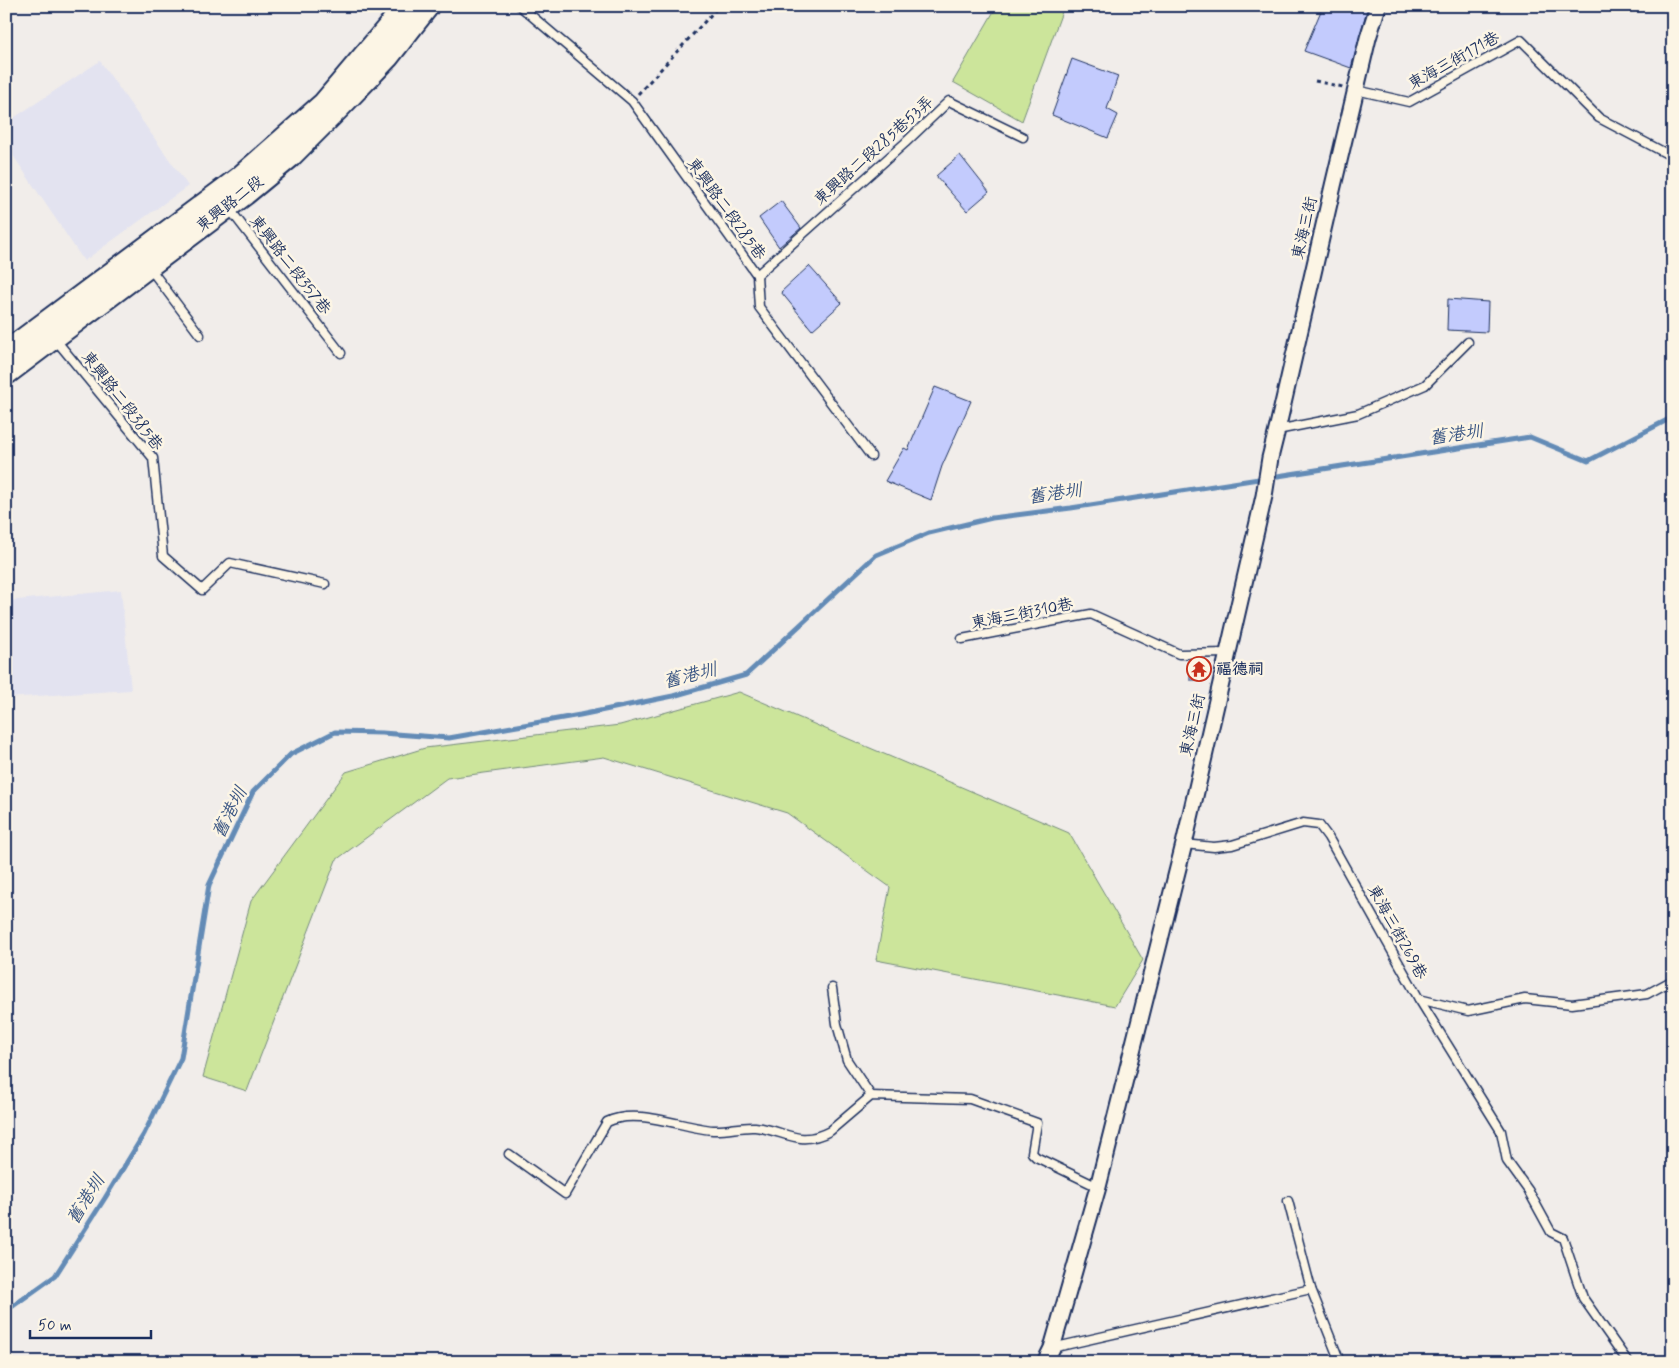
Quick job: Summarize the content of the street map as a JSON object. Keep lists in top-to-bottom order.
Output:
{
  "streets": {
    "main road": ["東興路二段"],
    "street": ["東海三街"],
    "lane": [
      "東海三街171巷",
      "東興路二段285巷53弄",
      "東興路二段285巷",
      "東興路二段357巷",
      "東興路二段385巷",
      "東海三街310巷",
      "東海三街269巷"
    ]
  },
  "crossings": [
    ["東海三街171巷", "東海三街"],
    ["東興路二段285巷53弄", "東興路二段285巷"],
    ["東興路二段", "東興路二段357巷"],
    ["東興路二段", "東興路二段385巷"],
    ["東海三街", "東海三街310巷"],
    ["東海三街", "東海三街269巷"]
  ],
  "water": ["舊港圳"],
  "places": {
    "temple": ["福德祠"]
  },
  "scale_bar": "50 m"
}
